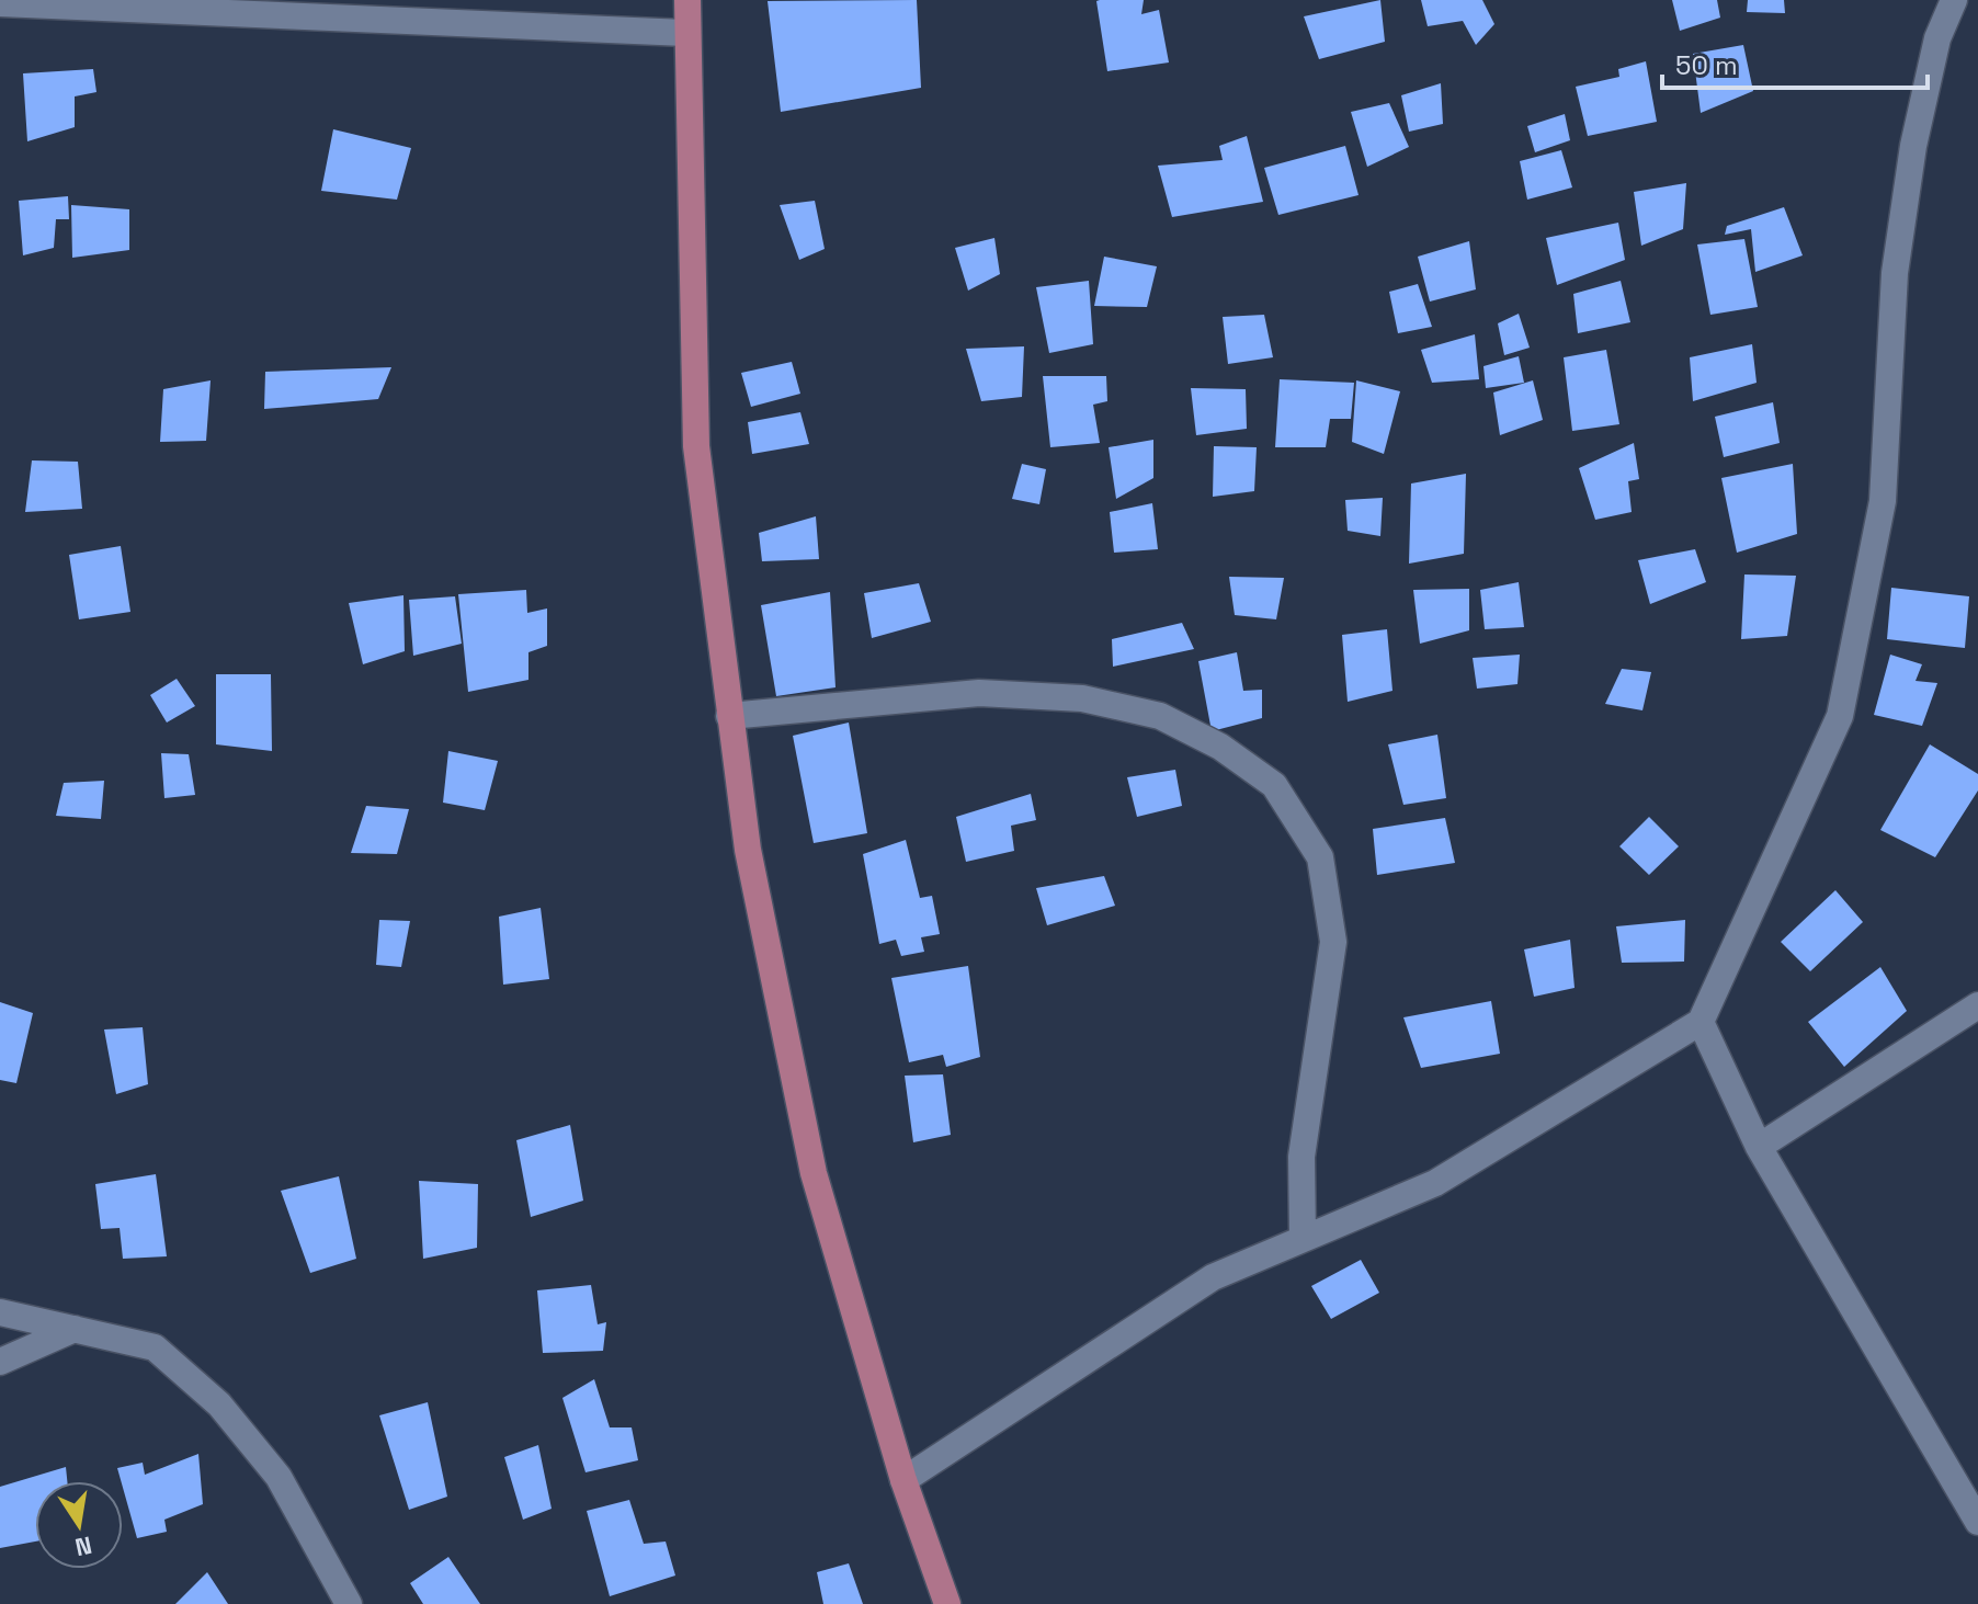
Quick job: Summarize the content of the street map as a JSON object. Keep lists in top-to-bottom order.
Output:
{
  "scale_bar": "50 m",
  "north": "bottom"
}
